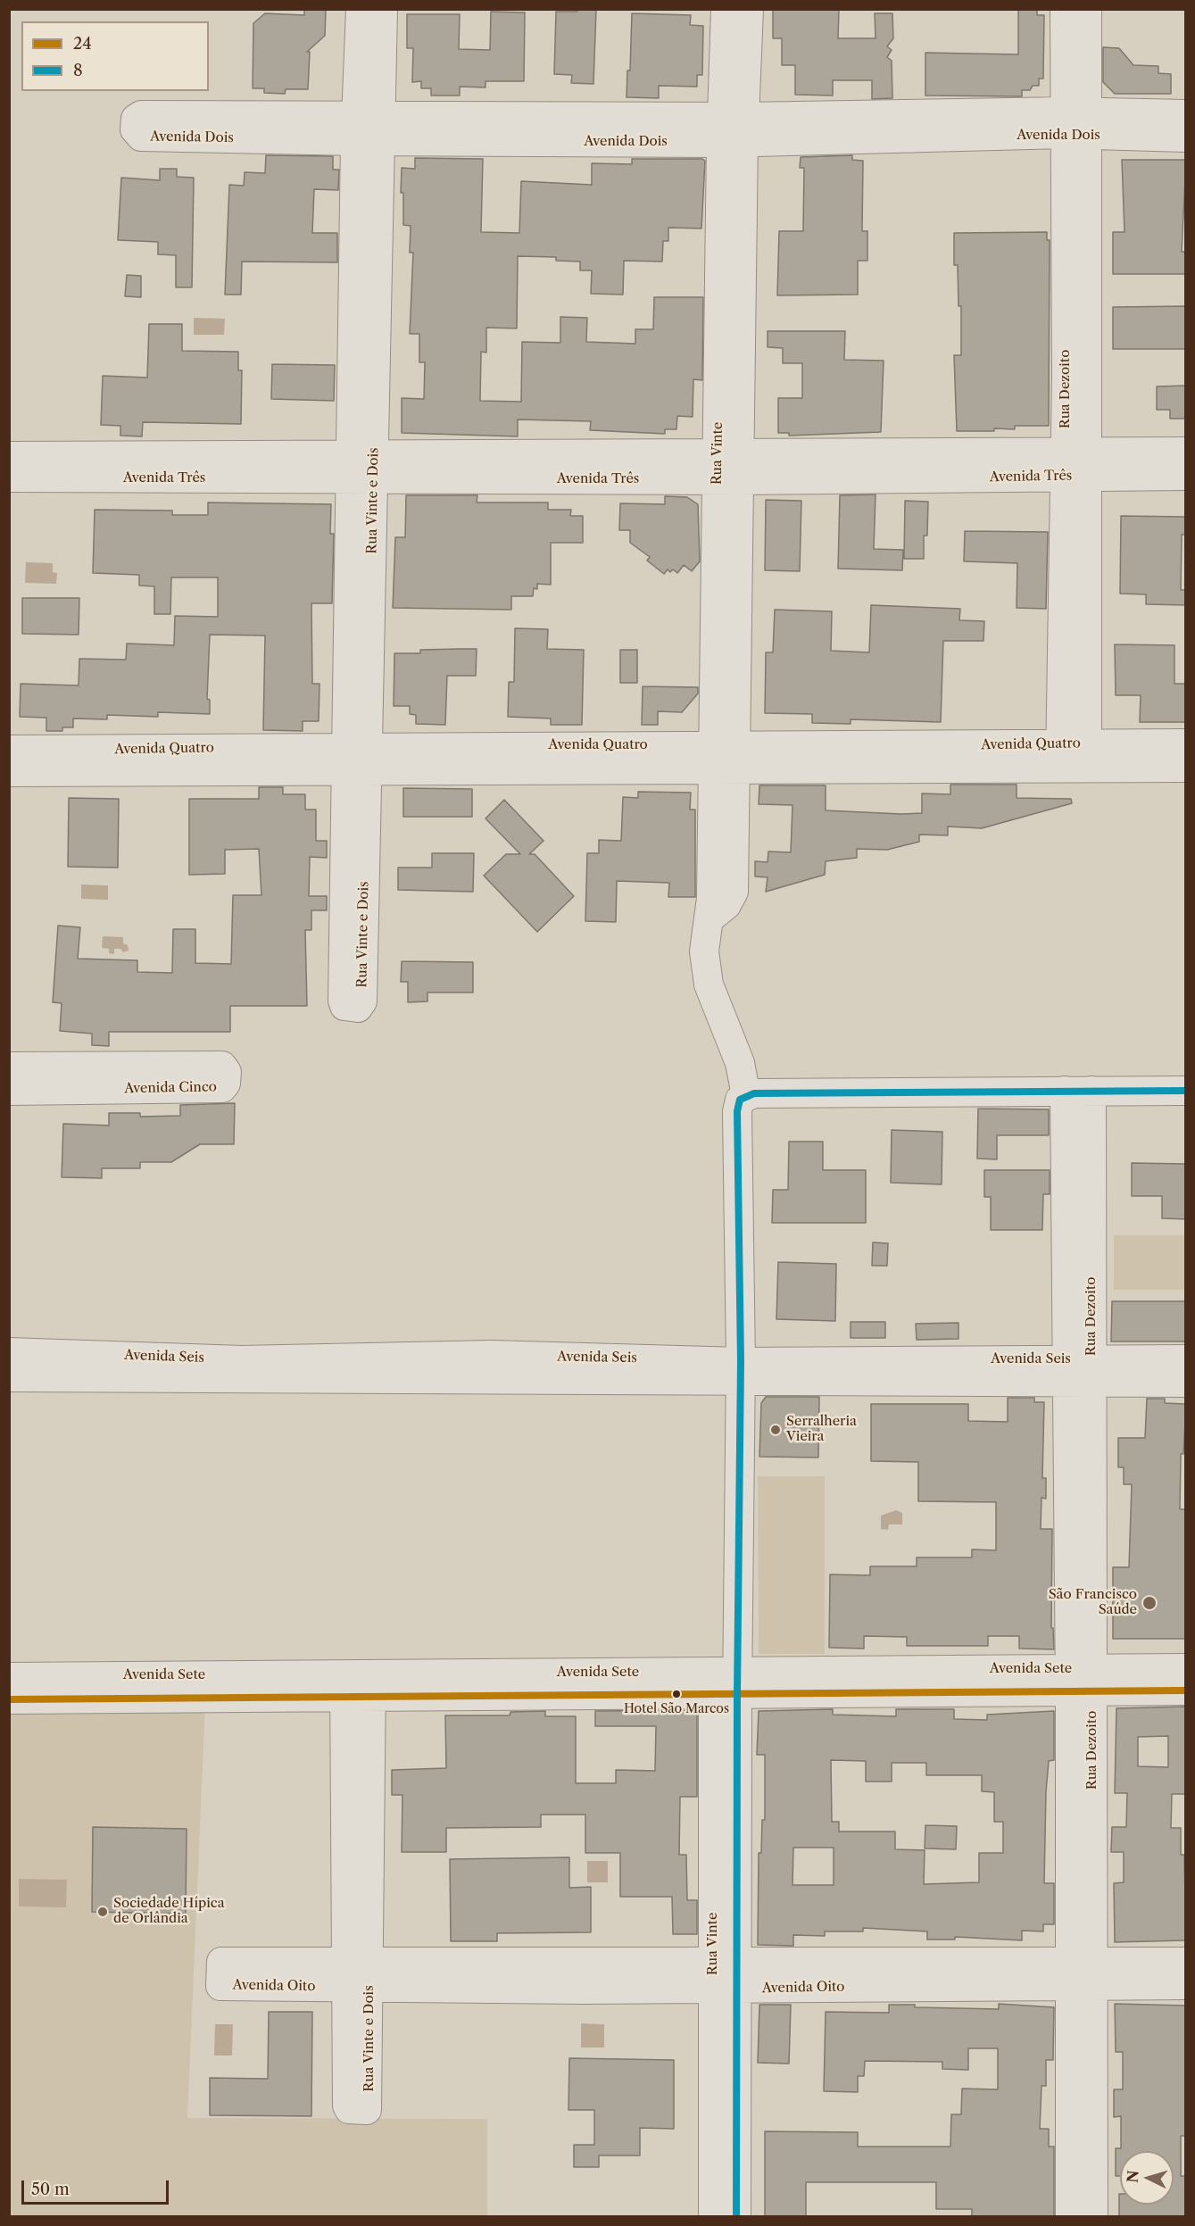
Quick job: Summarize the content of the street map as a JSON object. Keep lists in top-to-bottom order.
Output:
{
  "streets": {
    "street": [
      "Avenida Dois",
      "Rua Dezoito",
      "Rua Vinte",
      "Avenida Três",
      "Rua Vinte e Dois",
      "Avenida Quatro",
      "Avenida Cinco",
      "Avenida Seis",
      "Avenida Sete",
      "Avenida Oito"
    ]
  },
  "crossings": [
    ["Avenida Dois", "Rua Dezoito"],
    ["Avenida Dois", "Rua Vinte"],
    ["Avenida Dois", "Rua Vinte e Dois"],
    ["Rua Dezoito", "Avenida Três"],
    ["Rua Dezoito", "Avenida Quatro"],
    ["Rua Dezoito", "Avenida Seis"],
    ["Rua Dezoito", "Avenida Sete"],
    ["Rua Dezoito", "Avenida Oito"],
    ["Rua Vinte", "Avenida Três"],
    ["Rua Vinte", "Avenida Quatro"],
    ["Rua Vinte", "Avenida Seis"],
    ["Rua Vinte", "Avenida Sete"],
    ["Rua Vinte", "Avenida Oito"],
    ["Avenida Três", "Rua Vinte e Dois"],
    ["Rua Vinte e Dois", "Avenida Quatro"]
  ],
  "places": [
    "Serralheria Vieira",
    "São Francisco Saúde",
    "Hotel São Marcos",
    "Sociedade Hípica de Orlândia"
  ],
  "lines": ["transit line 8", "transit line 24"],
  "legend": ["24", "8"],
  "scale_bar": "50 m",
  "north": "left"
}
